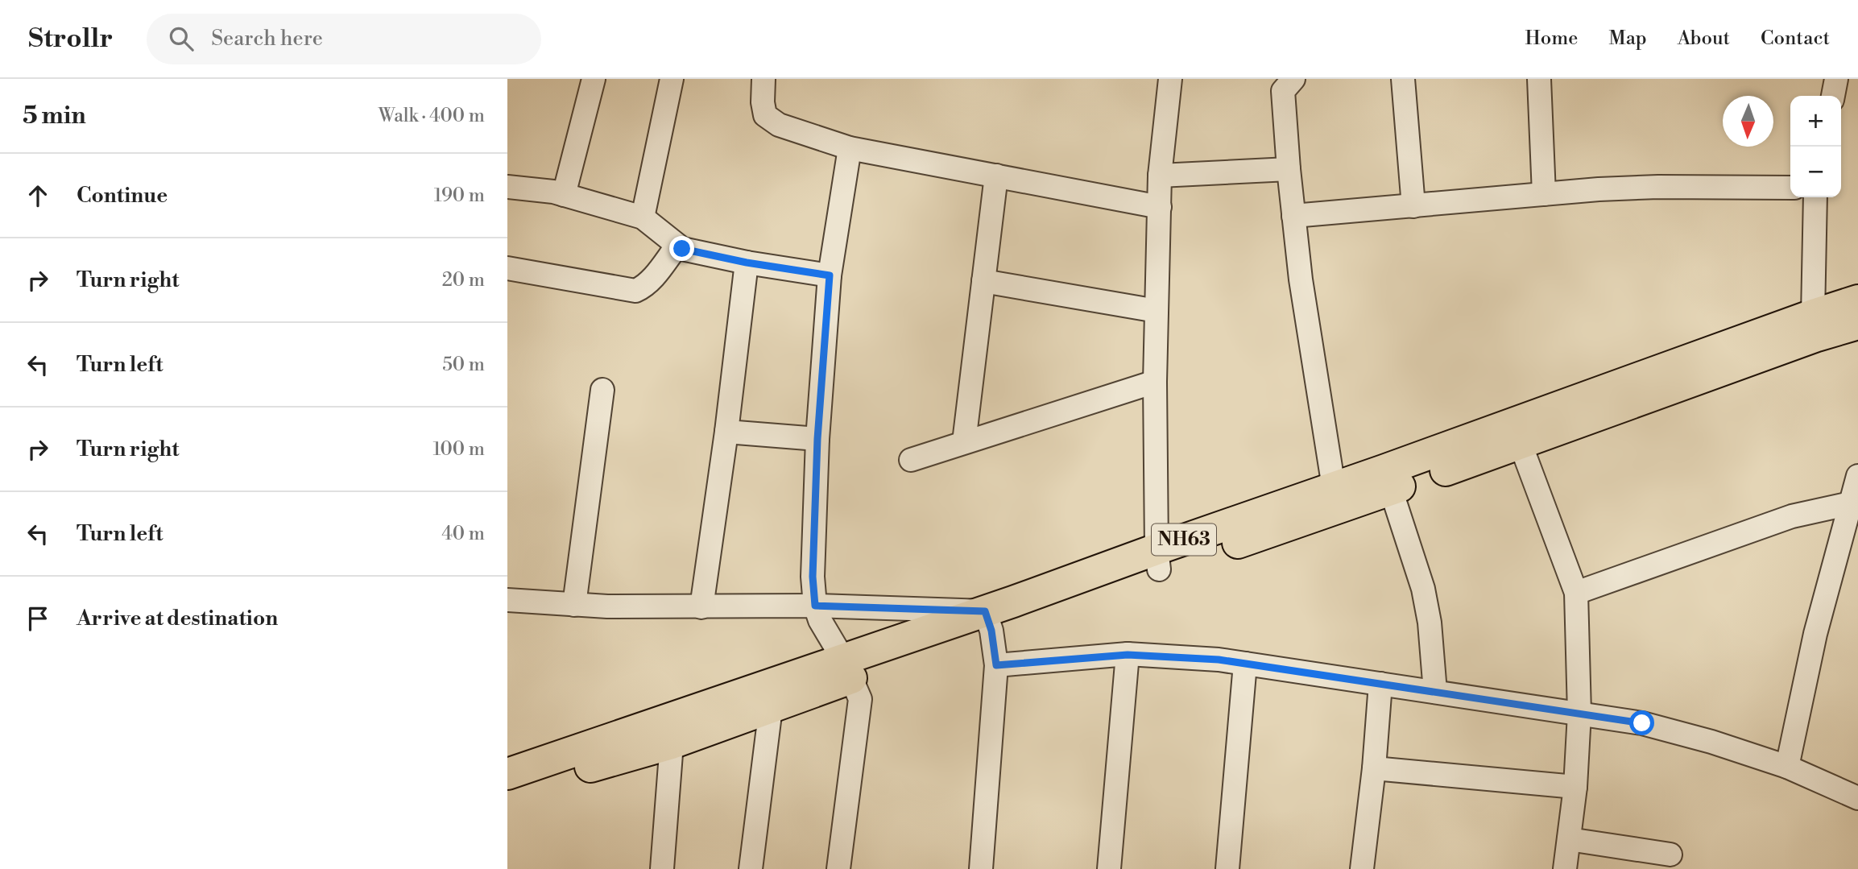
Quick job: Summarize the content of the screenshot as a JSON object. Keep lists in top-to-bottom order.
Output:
{
  "streets": {
    "highway": ["NH63"]
  },
  "north": "bottom",
  "page": {
    "header": "Strollr",
    "search": "Search here",
    "nav": [
      "Home",
      "Map",
      "About",
      "Contact"
    ],
    "heading": ["5 min", "Walk · 400 m"],
    "map_buttons": ["+", "−"],
    "list": [
      ["Continue", "190 m"],
      ["Turn right", "20 m"],
      ["Turn left", "50 m"],
      ["Turn right", "100 m"],
      ["Turn left", "40 m"],
      "Arrive at destination"
    ]
  }
}
